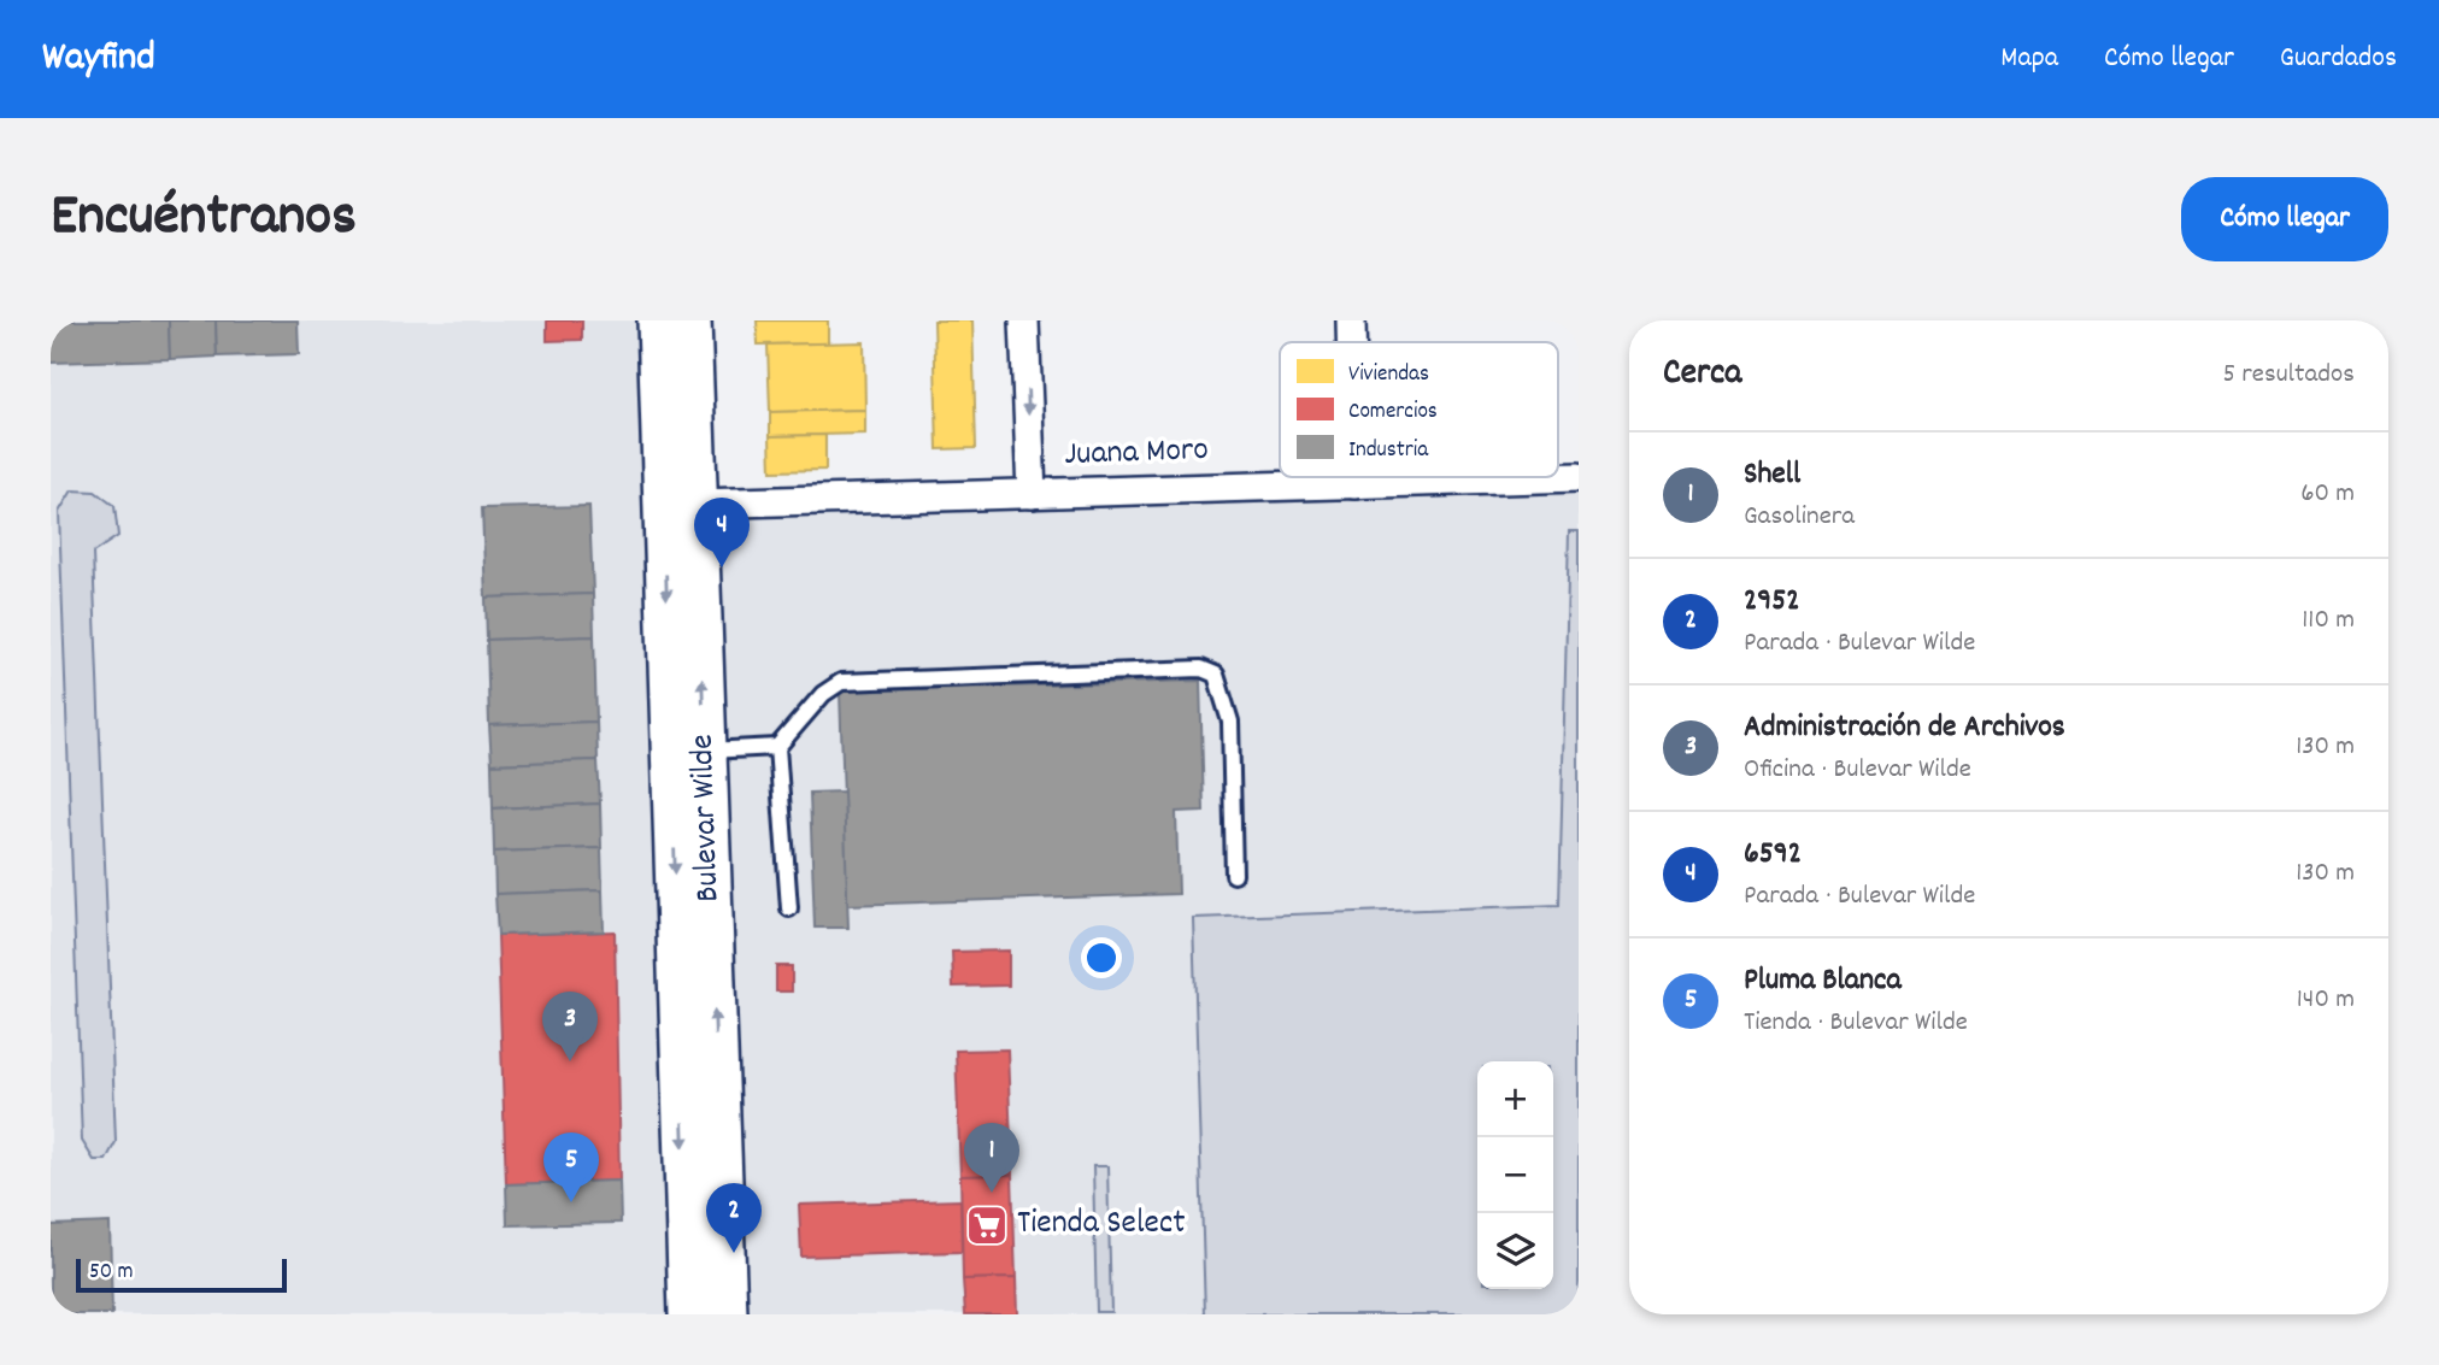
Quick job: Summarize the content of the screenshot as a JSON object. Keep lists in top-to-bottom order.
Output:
{
  "streets": {
    "main road": ["Bulevar Wilde"],
    "street": ["Juana Moro"]
  },
  "crossings": [
    ["Juana Moro", "Bulevar Wilde"]
  ],
  "places": {
    "supermarket": ["Tienda Select"]
  },
  "legend": ["Viviendas", "Comercios", "Industria"],
  "scale_bar": "50 m",
  "page": {
    "header": "Wayfind",
    "nav": ["Mapa", "Cómo llegar", "Guardados"],
    "title": "Encuéntranos",
    "buttons": "Cómo llegar",
    "heading": ["Cerca", "5 resultados"],
    "list": [
      {
        "mark": "1",
        "name": "Shell",
        "note": "Gasolinera",
        "value": "60 m"
      },
      {
        "mark": "2",
        "name": "2952",
        "note": "Parada · Bulevar Wilde",
        "value": "110 m"
      },
      {
        "mark": "3",
        "name": "Administración de Archivos",
        "note": "Oficina · Bulevar Wilde",
        "value": "130 m"
      },
      {
        "mark": "4",
        "name": "6592",
        "note": "Parada · Bulevar Wilde",
        "value": "130 m"
      },
      {
        "mark": "5",
        "name": "Pluma Blanca",
        "note": "Tienda · Bulevar Wilde",
        "value": "140 m"
      }
    ],
    "pins": [
      "4",
      "3",
      "1",
      "5",
      "2"
    ],
    "map_buttons": ["+", "−"],
    "scale": "50 m"
  }
}
